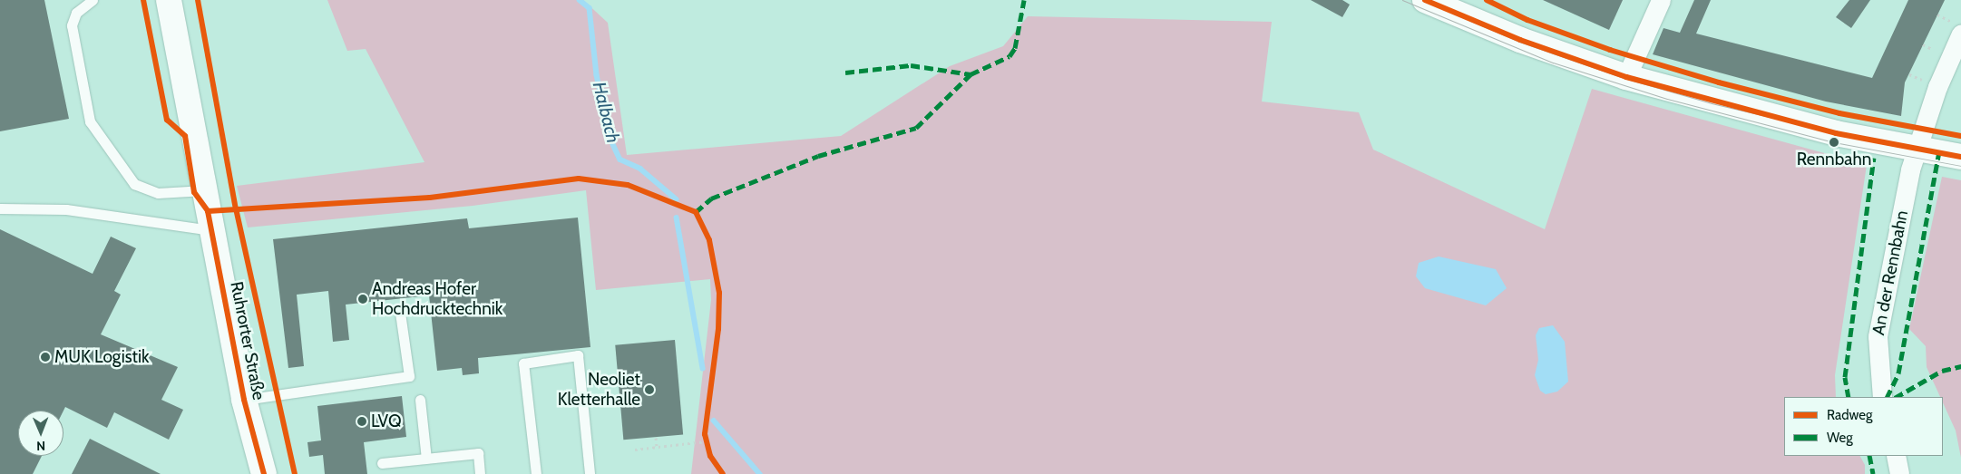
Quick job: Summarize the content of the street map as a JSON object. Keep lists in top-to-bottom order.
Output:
{
  "streets": {
    "main road": ["Ruhrorter Straße"],
    "street": ["An der Rennbahn"]
  },
  "water": ["Halbach"],
  "places": [
    "Rennbahn",
    "Andreas Hofer Hochdrucktechnik",
    "MUK Logistik",
    "Neoliet Kletterhalle",
    "LVQ"
  ],
  "legend": ["Radweg", "Weg"],
  "north": "bottom"
}
